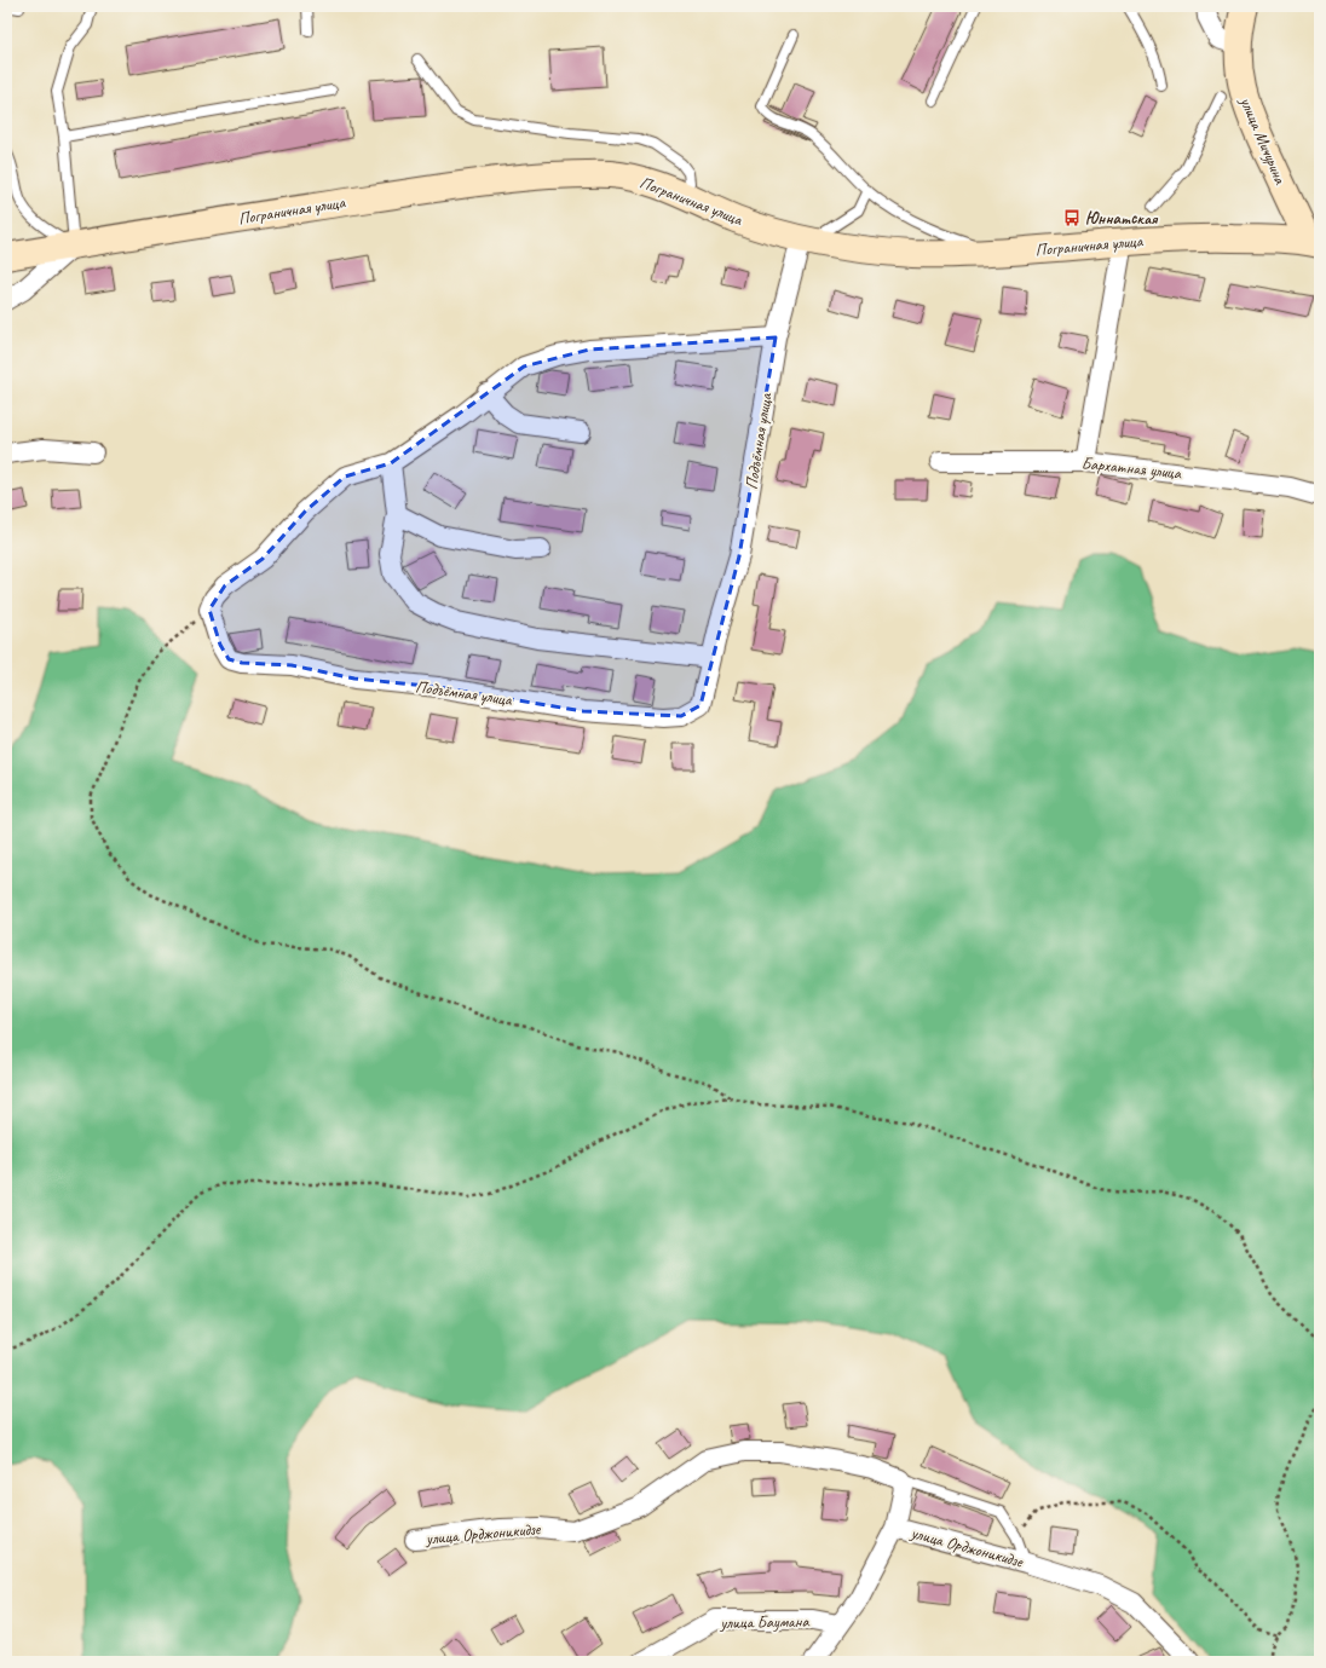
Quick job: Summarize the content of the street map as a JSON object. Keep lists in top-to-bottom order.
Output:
{
  "streets": {
    "main road": ["улица Мичурина", "Пограничная улица"],
    "street": [
      "Подъёмная улица",
      "Бархатная улица",
      "улица Орджоникидзе",
      "улица Баумана"
    ]
  },
  "crossings": [
    ["улица Мичурина", "Пограничная улица"],
    ["Пограничная улица", "Подъёмная улица"]
  ],
  "places": {
    "bus stop": ["Юннатская"]
  }
}
